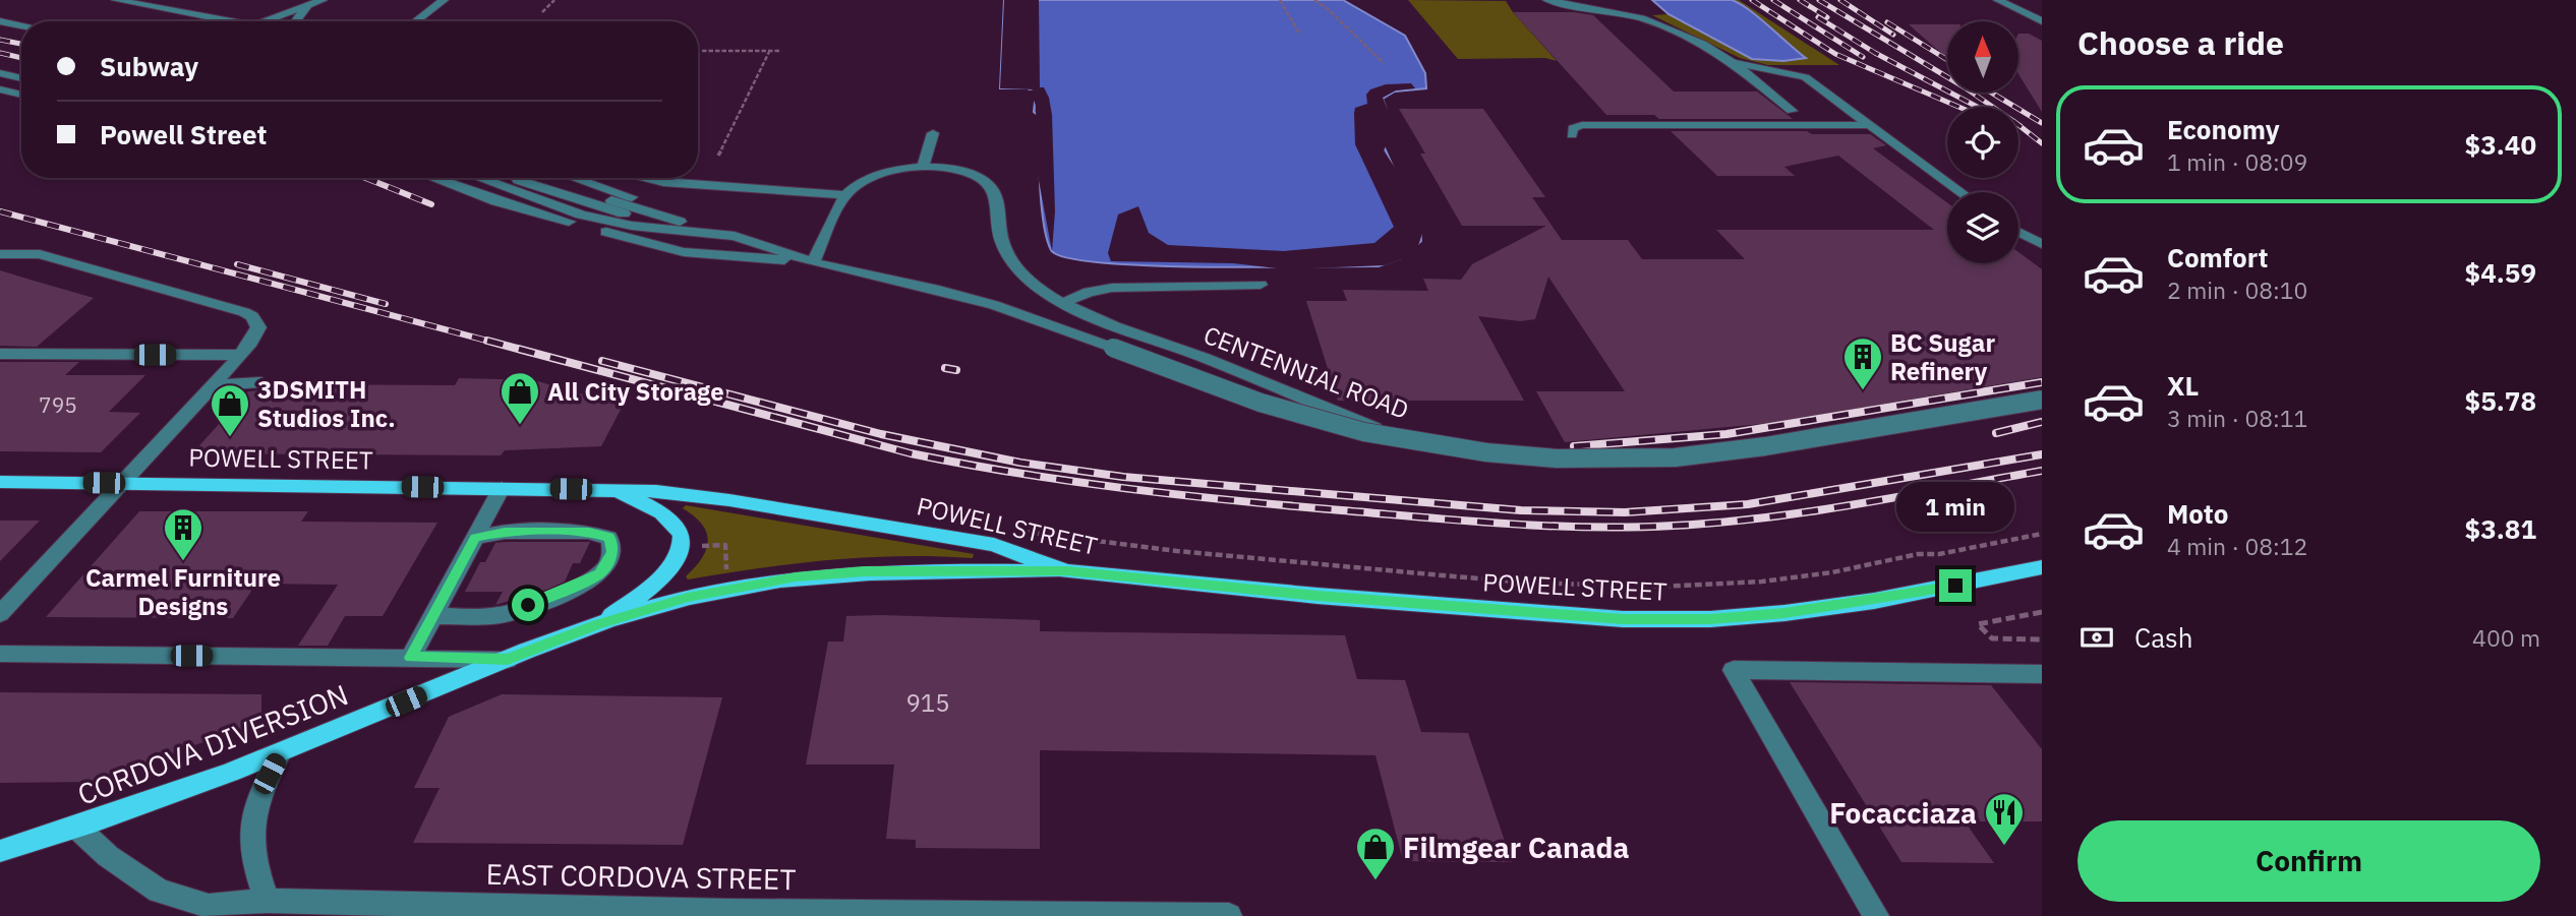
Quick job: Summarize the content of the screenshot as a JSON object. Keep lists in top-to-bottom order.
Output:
{
  "streets": {
    "main road": ["POWELL STREET", "CORDOVA DIVERSION"],
    "street": ["CENTENNIAL ROAD", "EAST CORDOVA STREET"]
  },
  "crossings": [
    ["POWELL STREET", "CORDOVA DIVERSION"],
    ["CORDOVA DIVERSION", "EAST CORDOVA STREET"]
  ],
  "places": {
    "building": ["BC Sugar Refinery", "Carmel Furniture Designs"],
    "shop": ["All City Storage", "3DSMITH Studios Inc.", "Filmgear Canada"],
    "restaurant": ["Focacciaza"]
  },
  "house_numbers": ["795", "915"],
  "north": "top",
  "page": {
    "heading": "Choose a ride",
    "banner": ["Subway", "Powell Street"],
    "list": [
      {
        "name": "Economy",
        "note": "1 min · 08:09",
        "value": "$3.40"
      },
      {
        "name": "Comfort",
        "note": "2 min · 08:10",
        "value": "$4.59"
      },
      {
        "name": "XL",
        "note": "3 min · 08:11",
        "value": "$5.78"
      },
      {
        "name": "Moto",
        "note": "4 min · 08:12",
        "value": "$3.81"
      }
    ],
    "bubble": "1 min",
    "pay": ["Cash", "400 m"],
    "buttons": "Confirm"
  }
}
